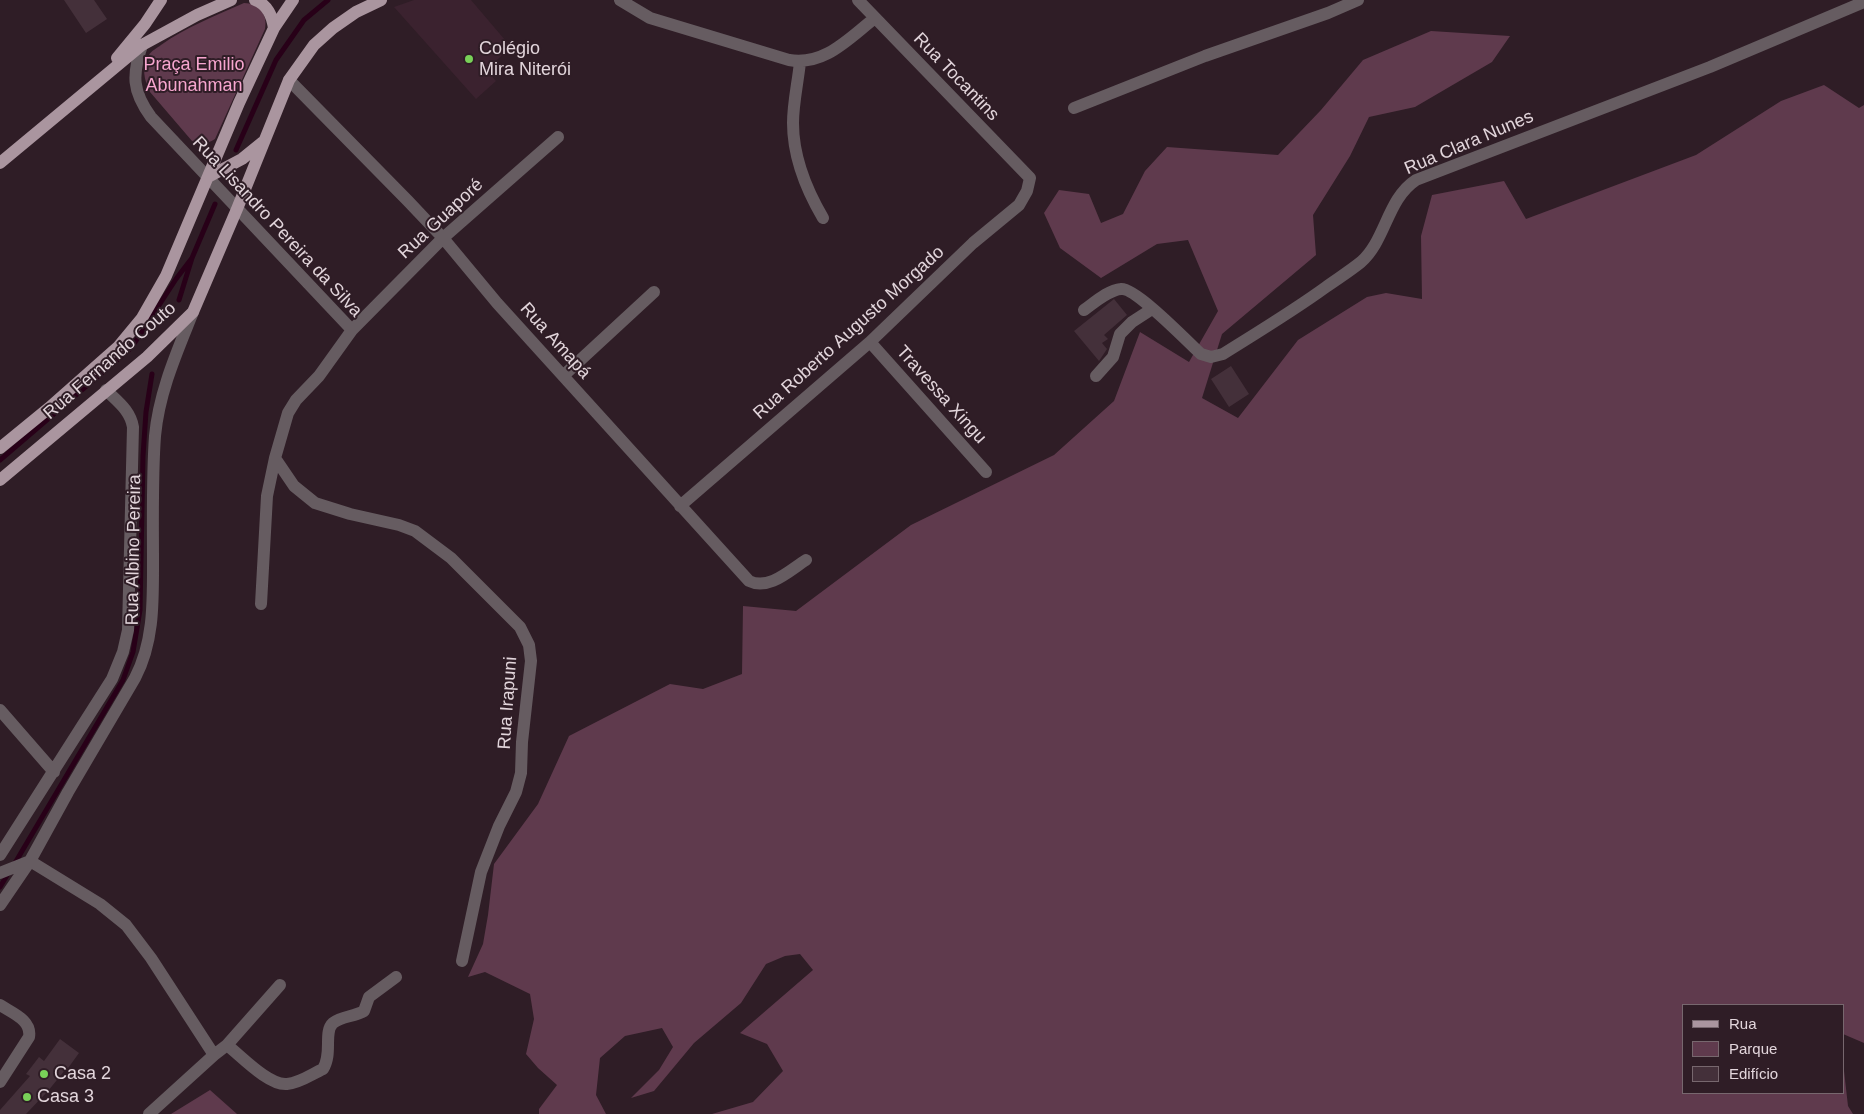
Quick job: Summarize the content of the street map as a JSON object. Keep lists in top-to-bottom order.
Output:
{
  "streets": {
    "main road": ["Rua Fernando Couto"],
    "street": [
      "Rua Tocantins",
      "Rua Clara Nunes",
      "Rua Guaporé",
      "Rua Lisandro Pereira da Silva",
      "Rua Roberto Augusto Morgado",
      "Rua Amapá",
      "Travessa Xingu",
      "Rua Albino Pereira",
      "Rua Irapuni"
    ]
  },
  "crossings": [
    ["Rua Tocantins", "Rua Roberto Augusto Morgado"],
    ["Rua Guaporé", "Rua Lisandro Pereira da Silva"],
    ["Rua Guaporé", "Rua Amapá"],
    ["Rua Lisandro Pereira da Silva", "Rua Fernando Couto"],
    ["Rua Lisandro Pereira da Silva", "Rua Irapuni"],
    ["Rua Roberto Augusto Morgado", "Rua Amapá"],
    ["Rua Roberto Augusto Morgado", "Travessa Xingu"],
    ["Rua Amapá", "Rua Fernando Couto"],
    ["Rua Fernando Couto", "Rua Albino Pereira"]
  ],
  "parks": ["Praça Emilio Abunahman"],
  "places": ["Colégio Mira Niterói", "Casa 2", "Casa 3"],
  "legend": ["Rua", "Parque", "Edifício"]
}
